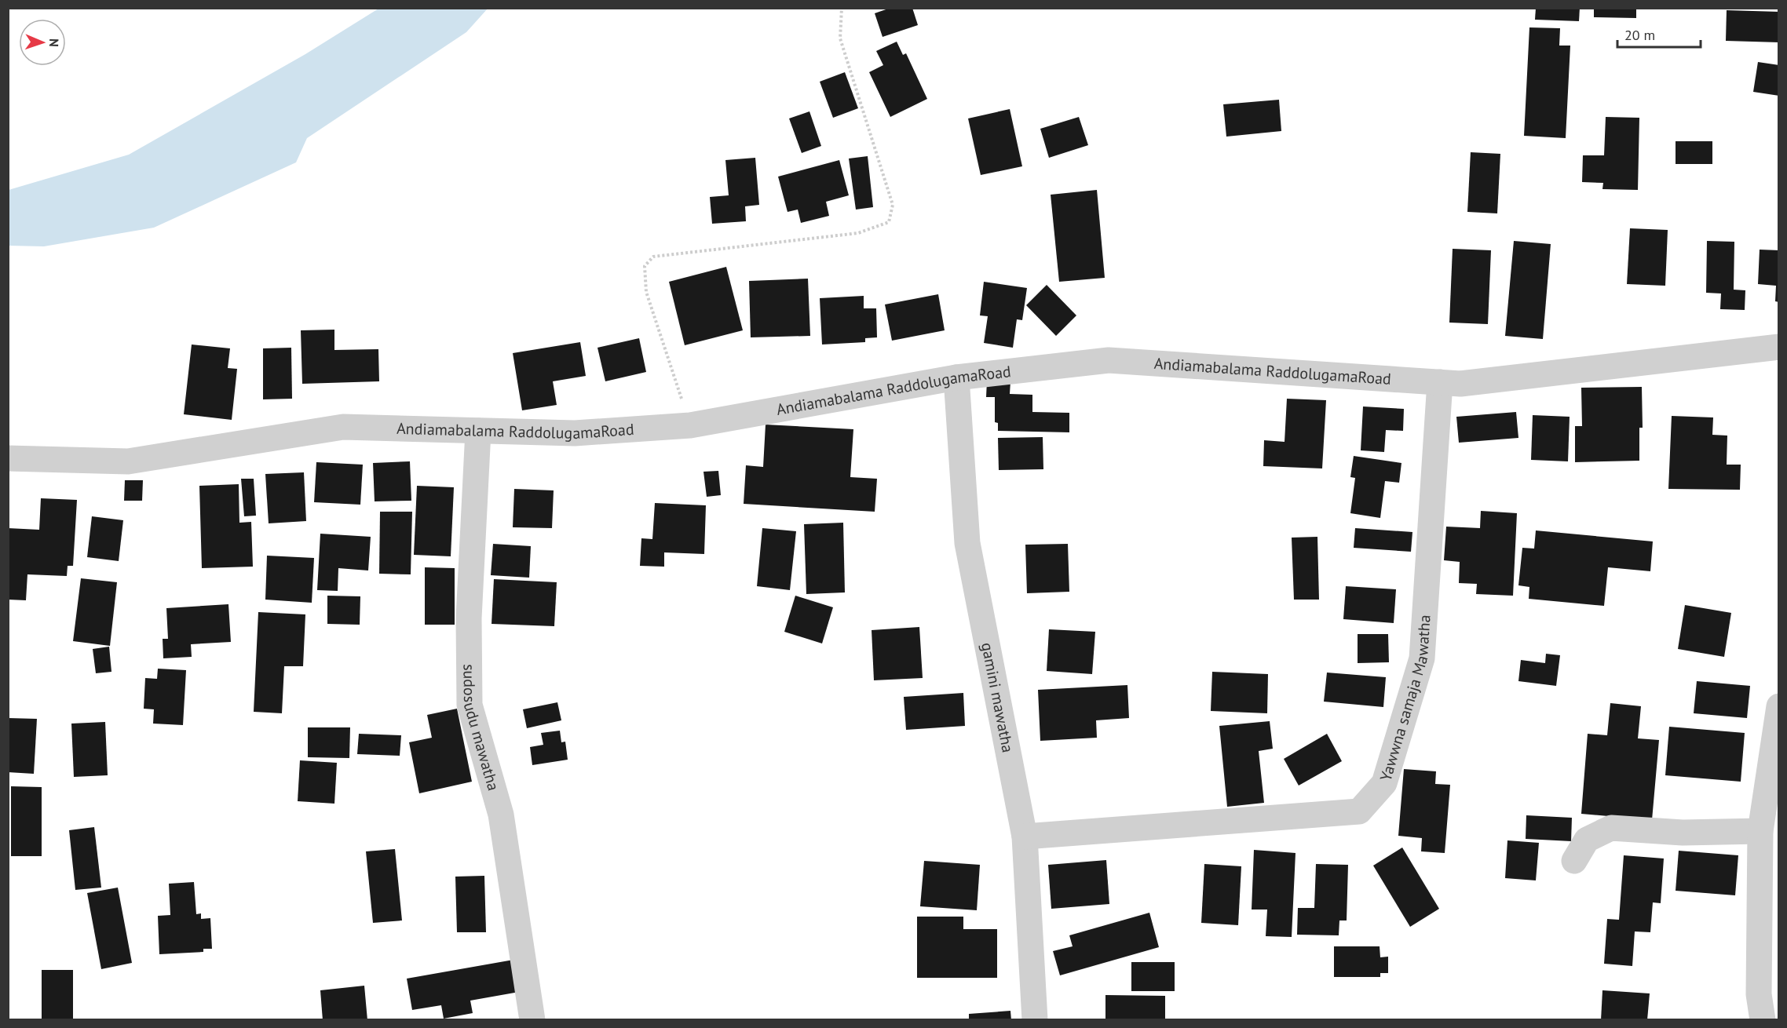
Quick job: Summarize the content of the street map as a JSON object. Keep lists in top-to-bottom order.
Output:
{
  "streets": {
    "street": [
      "Andiamabalama RaddolugamaRoad",
      "Yawwna samaja Mawatha",
      "gamini mawatha",
      "sudosudu mawatha"
    ]
  },
  "crossings": [
    ["Andiamabalama RaddolugamaRoad", "Yawwna samaja Mawatha"],
    ["Andiamabalama RaddolugamaRoad", "gamini mawatha"],
    ["Andiamabalama RaddolugamaRoad", "sudosudu mawatha"],
    ["Yawwna samaja Mawatha", "gamini mawatha"]
  ],
  "scale_bar": "20 m",
  "north": "right"
}
